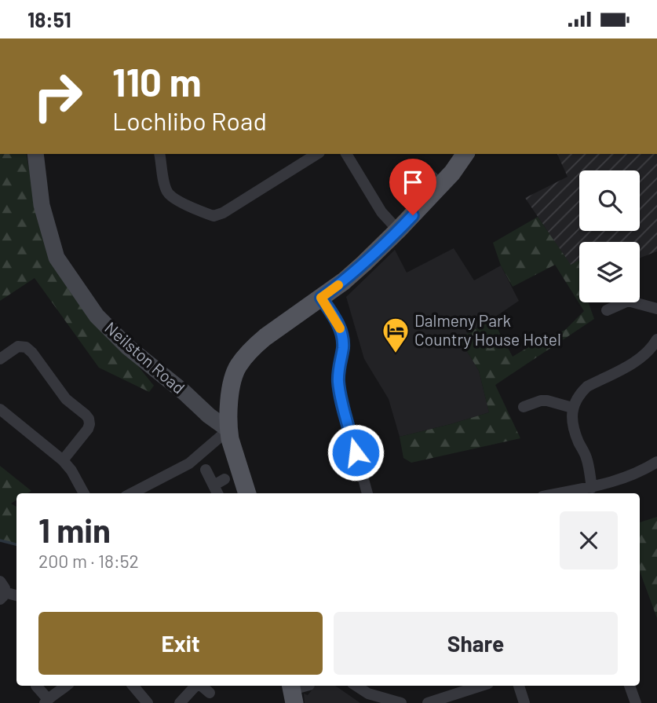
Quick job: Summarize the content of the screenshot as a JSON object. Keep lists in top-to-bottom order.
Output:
{
  "streets": {
    "street": ["Neilston Road"]
  },
  "places": {
    "hotel": ["Dalmeny Park Country House Hotel"]
  },
  "page": {
    "status": "18:51",
    "turn": ["110 m", "Lochlibo Road"],
    "heading": ["1 min", "200 m · 18:52"],
    "buttons": ["Exit", "Share"]
  }
}
